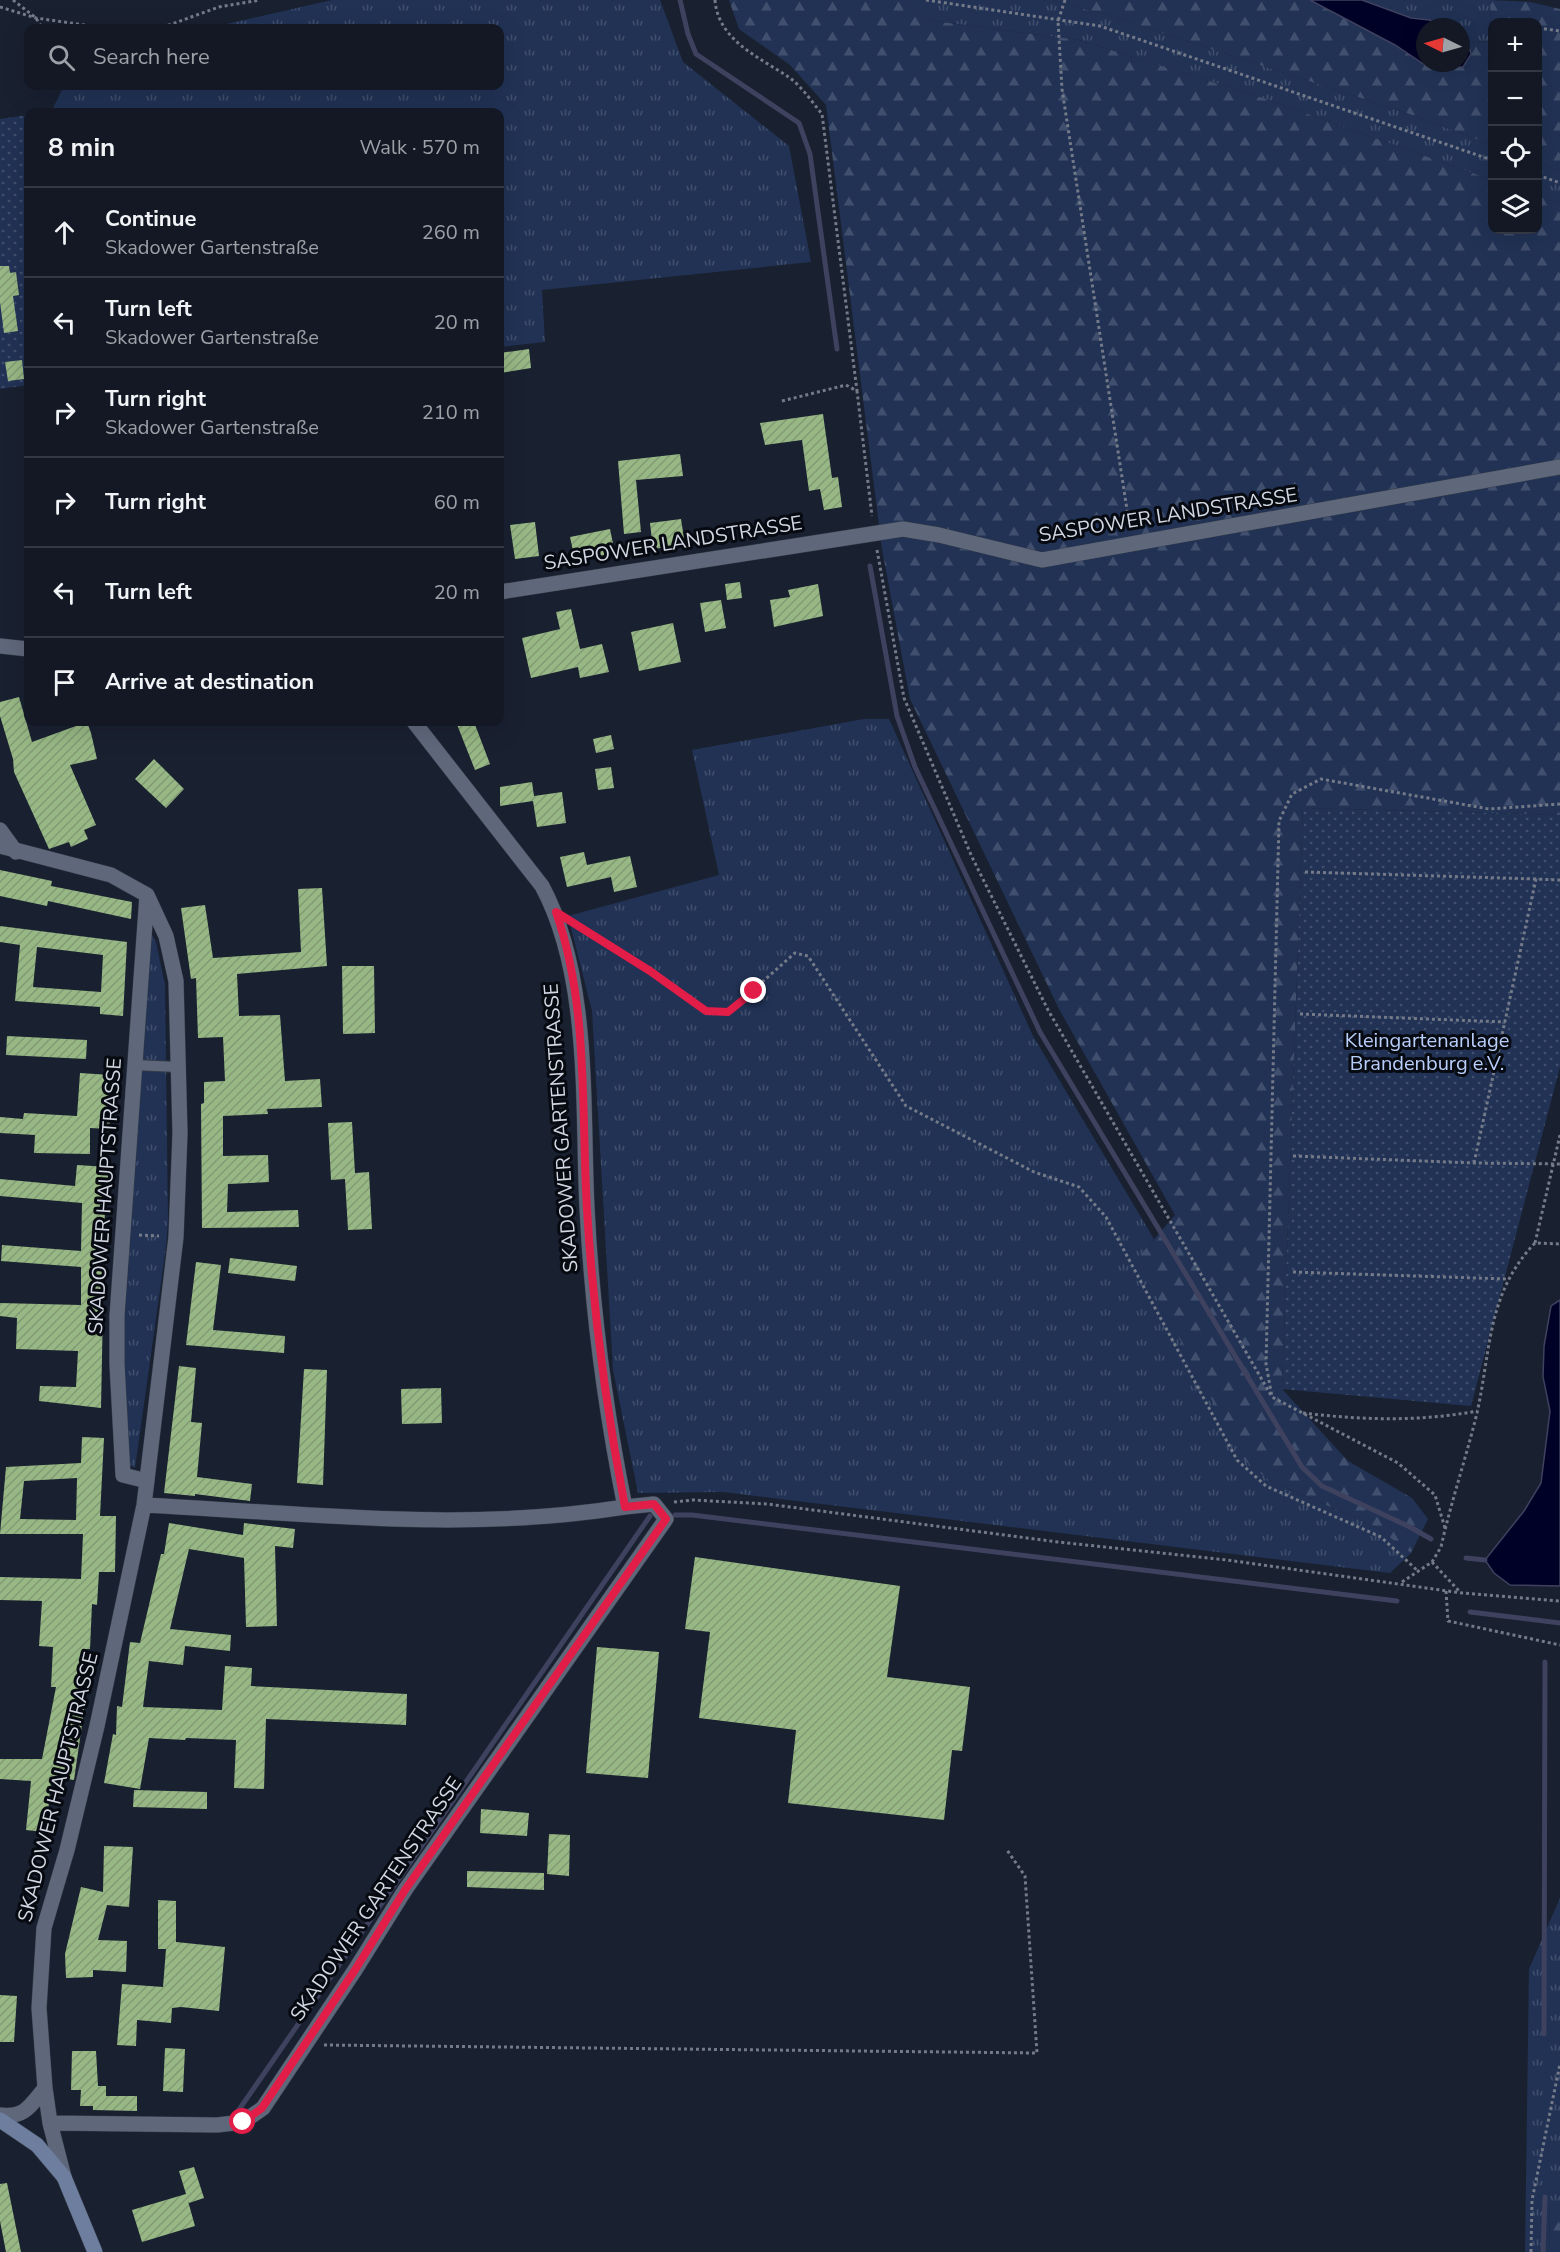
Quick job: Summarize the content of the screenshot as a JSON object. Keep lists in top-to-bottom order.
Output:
{
  "streets": {
    "street": ["SASPOWER LANDSTRASSE", "SKADOWER GARTENSTRASSE", "SKADOWER HAUPTSTRASSE"]
  },
  "crossings": [
    ["SKADOWER GARTENSTRASSE", "SKADOWER HAUPTSTRASSE"]
  ],
  "parks": ["Kleingartenanlage Brandenburg e.V."],
  "north": "left",
  "page": {
    "map_buttons": ["+", "−"],
    "search": "Search here",
    "heading": ["8 min", "Walk · 570 m"],
    "list": [
      ["Continue", "Skadower Gartenstraße", "260 m"],
      ["Turn left", "Skadower Gartenstraße", "20 m"],
      ["Turn right", "Skadower Gartenstraße", "210 m"],
      ["Turn right", "60 m"],
      ["Turn left", "20 m"],
      "Arrive at destination"
    ]
  }
}
